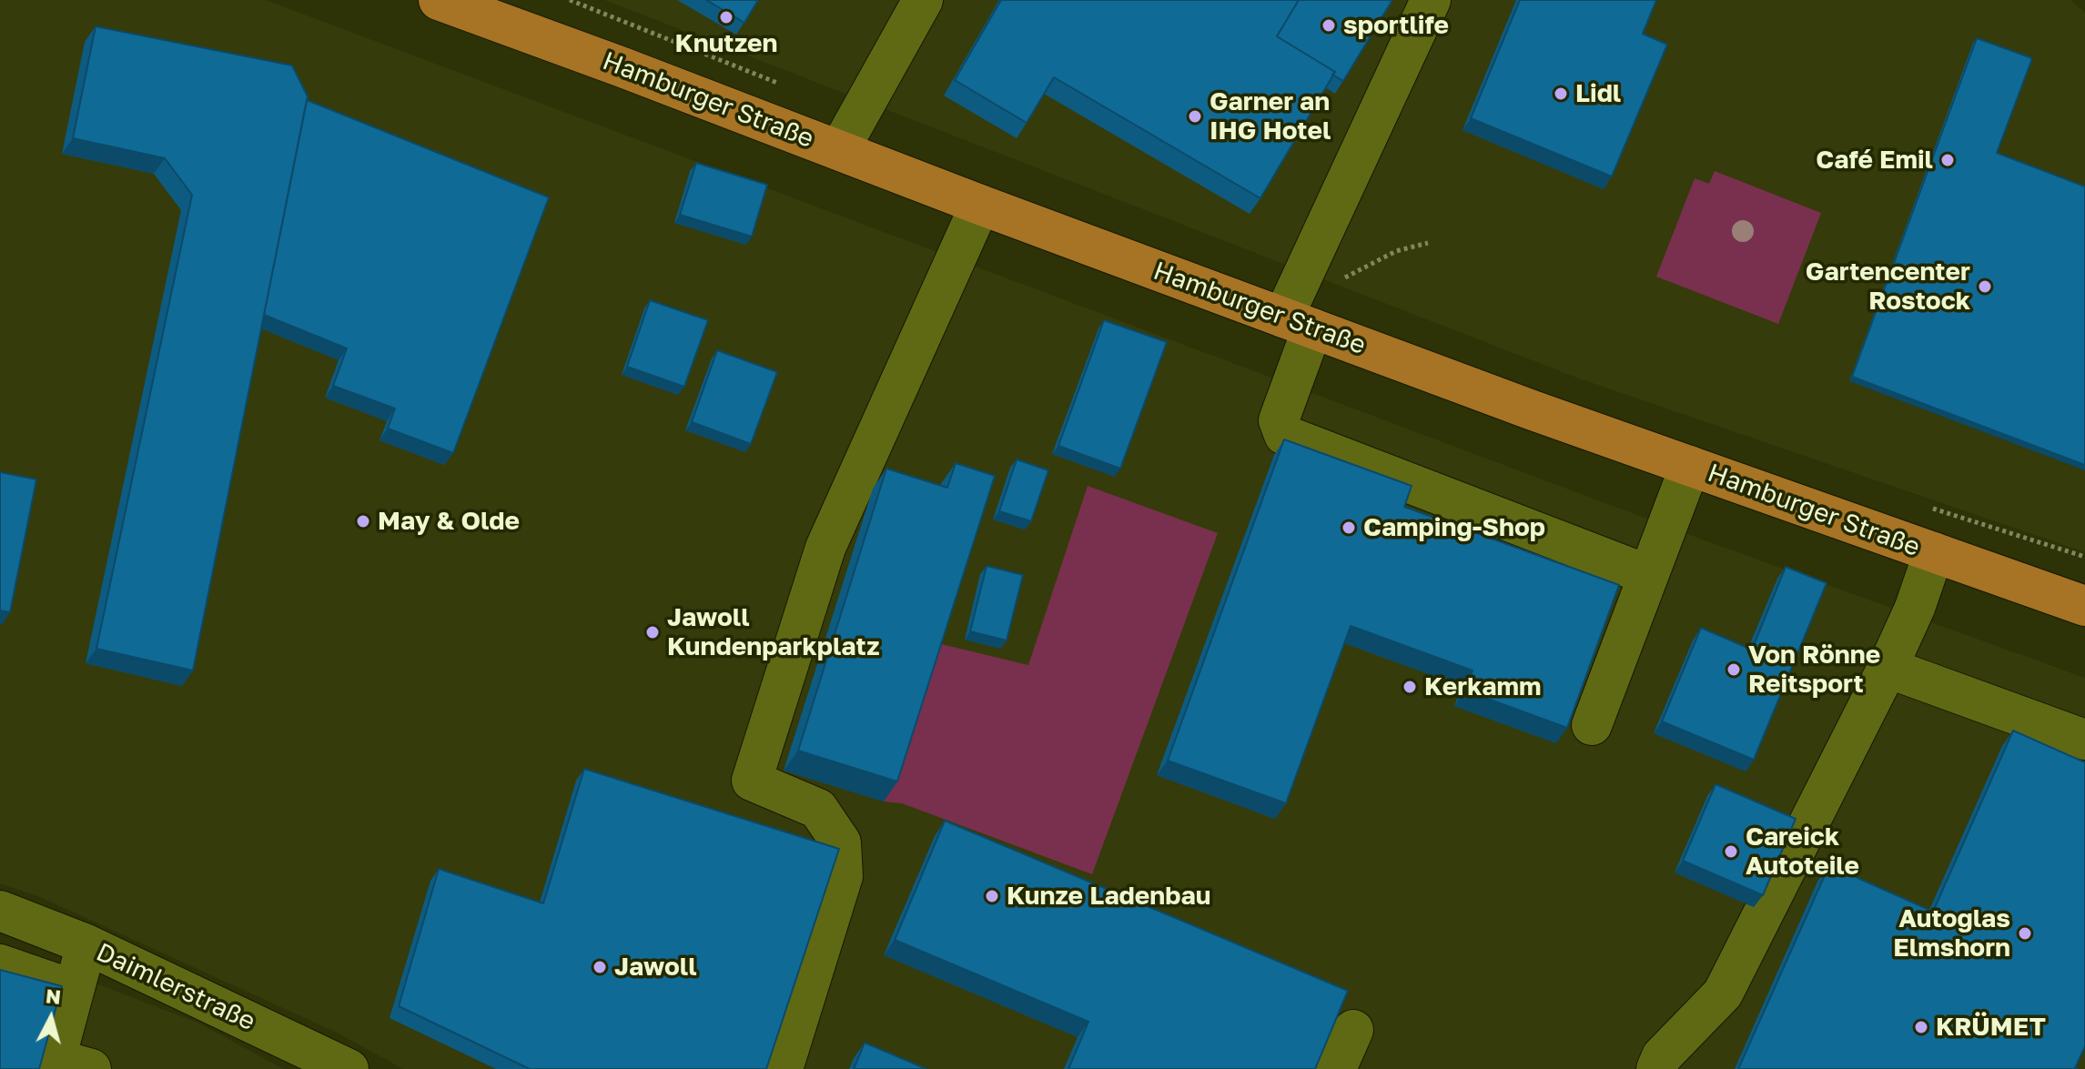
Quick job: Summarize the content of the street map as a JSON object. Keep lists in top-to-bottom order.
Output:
{
  "streets": {
    "main road": ["Hamburger Straße"],
    "street": ["Daimlerstraße"]
  },
  "places": [
    "Knutzen",
    "sportlife",
    "Lidl",
    "Garner an IHG Hotel",
    "Café Emil",
    "Gartencenter Rostock",
    "May & Olde",
    "Camping-Shop",
    "Jawoll Kundenparkplatz",
    "Von Rönne Reitsport",
    "Kerkamm",
    "Careick Autoteile",
    "Kunze Ladenbau",
    "Autoglas Elmshorn",
    "Jawoll",
    "KRÜMET"
  ],
  "north": "top"
}
